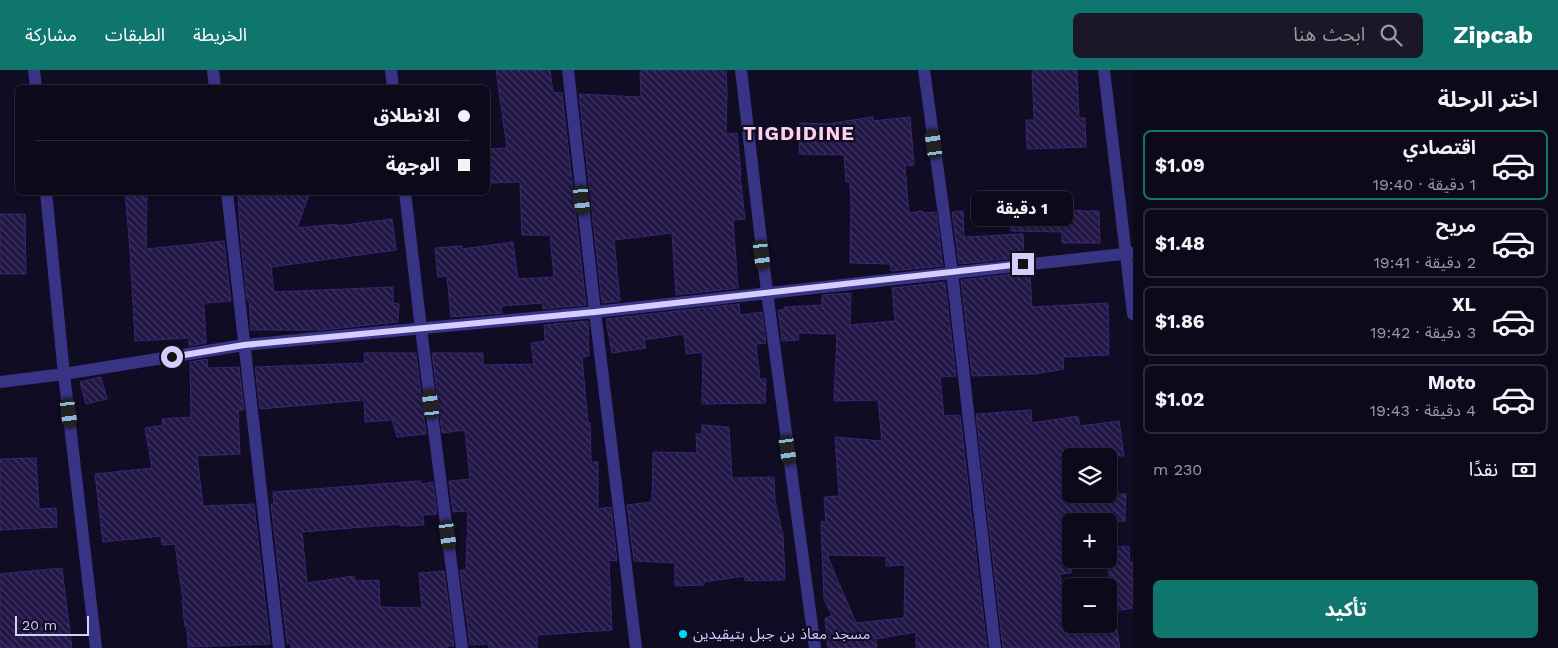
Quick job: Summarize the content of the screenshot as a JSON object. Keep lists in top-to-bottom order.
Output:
{
  "districts": ["TIGDIDINE"],
  "places": ["مسجد معاذ بن جبل بتيقيدين"],
  "scale_bar": "20 m",
  "page": {
    "header": "Zipcab",
    "search": "ابحث هنا",
    "nav": ["الخريطة", "الطبقات", "مشاركة"],
    "heading": "اختر الرحلة",
    "banner": ["الانطلاق", "الوجهة"],
    "list": [
      {
        "name": "اقتصادي",
        "note": "1 دقيقة · 19:40",
        "value": "$1.09"
      },
      {
        "name": "مريح",
        "note": "2 دقيقة · 19:41",
        "value": "$1.48"
      },
      {
        "name": "XL",
        "note": "3 دقيقة · 19:42",
        "value": "$1.86"
      },
      {
        "name": "Moto",
        "note": "4 دقيقة · 19:43",
        "value": "$1.02"
      }
    ],
    "bubble": "1 دقيقة",
    "pay": ["نقدًا", "230 m"],
    "map_buttons": ["+", "−"],
    "buttons": "تأكيد",
    "scale": "20 m"
  }
}
